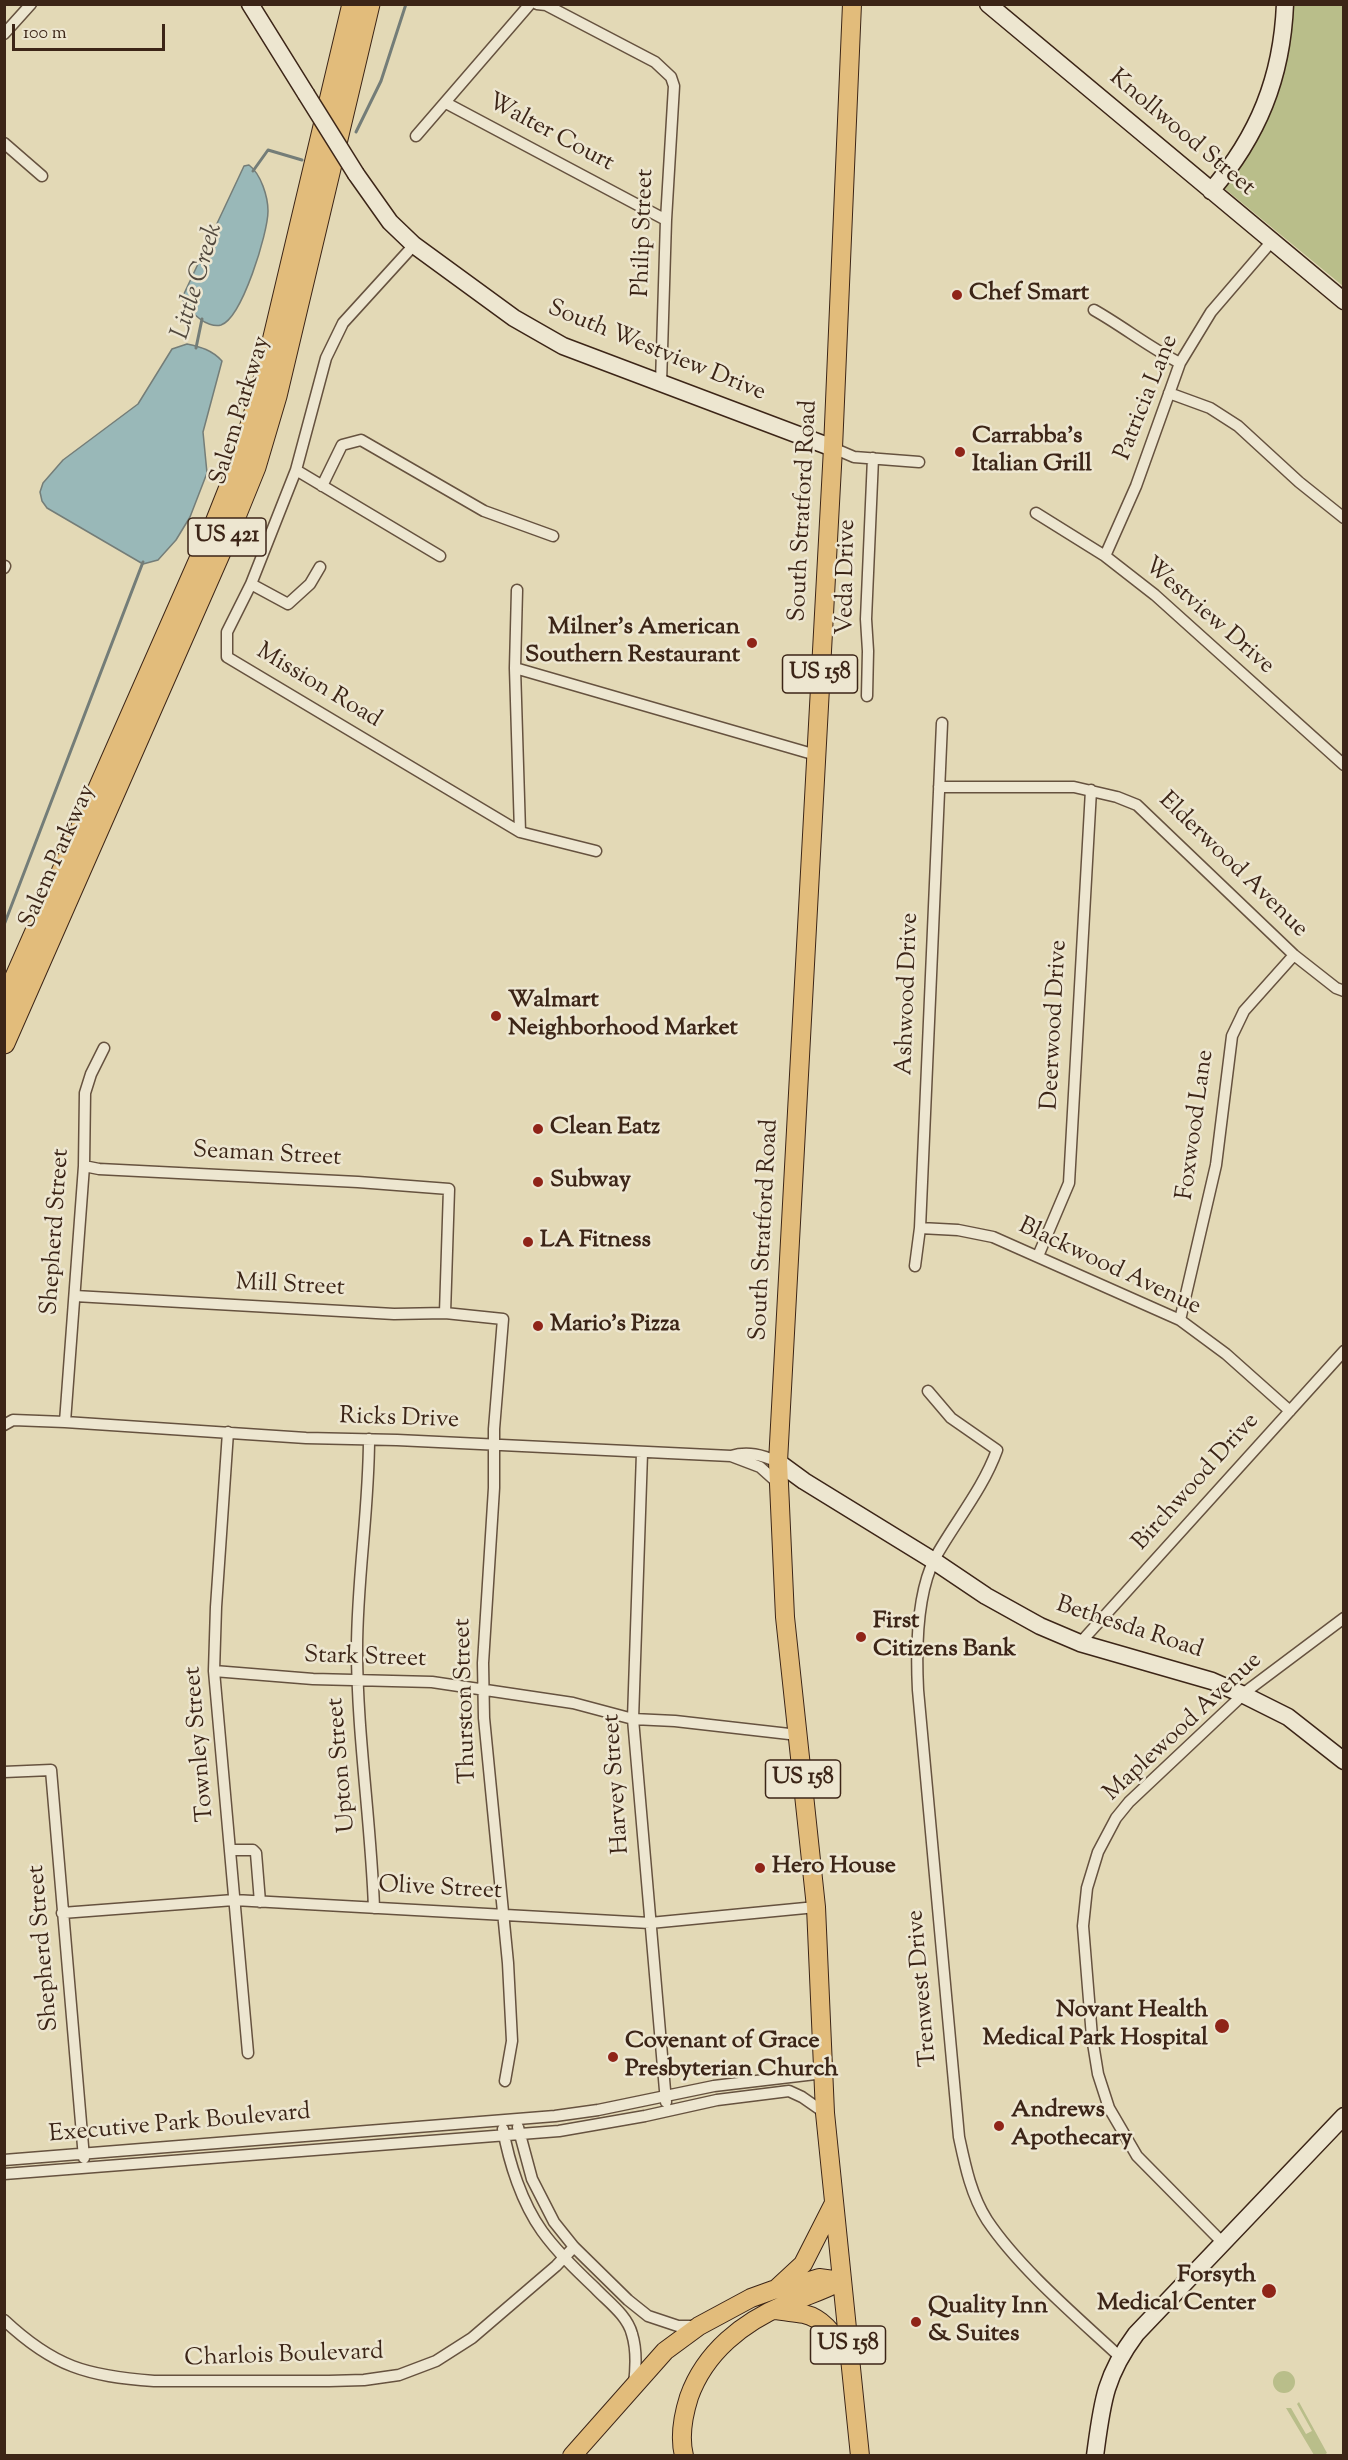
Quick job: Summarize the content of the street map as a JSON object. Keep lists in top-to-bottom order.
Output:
{
  "streets": {
    "highway": ["Salem Parkway", "US 421"],
    "main road": ["South Stratford Road", "US 158"],
    "street": [
      "Walter Court",
      "Knollwood Street",
      "Philip Street",
      "South Westview Drive",
      "Patricia Lane",
      "Veda Drive",
      "Westview Drive",
      "Mission Road",
      "Elderwood Avenue",
      "Ashwood Drive",
      "Deerwood Drive",
      "Foxwood Lane",
      "Seaman Street",
      "Shepherd Street",
      "Blackwood Avenue",
      "Mill Street",
      "Ricks Drive",
      "Birchwood Drive",
      "Bethesda Road",
      "Stark Street",
      "Thurston Street",
      "Maplewood Avenue",
      "Townley Street",
      "Upton Street",
      "Harvey Street",
      "Olive Street",
      "Trenwest Drive",
      "Executive Park Boulevard",
      "Charlois Boulevard"
    ]
  },
  "crossings": [
    ["Walter Court", "Philip Street"],
    ["Knollwood Street", "Patricia Lane"],
    ["Philip Street", "South Westview Drive"],
    ["South Westview Drive", "South Stratford Road"],
    ["South Westview Drive", "Mission Road"],
    ["Patricia Lane", "Westview Drive"],
    ["South Stratford Road", "Ricks Drive"],
    ["South Stratford Road", "Bethesda Road"],
    ["South Stratford Road", "Stark Street"],
    ["South Stratford Road", "Olive Street"],
    ["South Stratford Road", "Executive Park Boulevard"],
    ["Elderwood Avenue", "Ashwood Drive"],
    ["Elderwood Avenue", "Deerwood Drive"],
    ["Elderwood Avenue", "Foxwood Lane"],
    ["Ashwood Drive", "Blackwood Avenue"],
    ["Deerwood Drive", "Blackwood Avenue"],
    ["Foxwood Lane", "Blackwood Avenue"],
    ["Seaman Street", "Shepherd Street"],
    ["Seaman Street", "Mill Street"],
    ["Shepherd Street", "Mill Street"],
    ["Shepherd Street", "Ricks Drive"],
    ["Shepherd Street", "Olive Street"],
    ["Shepherd Street", "Executive Park Boulevard"],
    ["Blackwood Avenue", "Birchwood Drive"],
    ["Mill Street", "Thurston Street"],
    ["Ricks Drive", "Bethesda Road"],
    ["Ricks Drive", "Thurston Street"],
    ["Ricks Drive", "Townley Street"],
    ["Ricks Drive", "Upton Street"],
    ["Ricks Drive", "Harvey Street"],
    ["Birchwood Drive", "Bethesda Road"],
    ["Bethesda Road", "Maplewood Avenue"],
    ["Bethesda Road", "Trenwest Drive"],
    ["Stark Street", "Thurston Street"],
    ["Stark Street", "Townley Street"],
    ["Stark Street", "Upton Street"],
    ["Stark Street", "Harvey Street"],
    ["Thurston Street", "Olive Street"],
    ["Townley Street", "Olive Street"],
    ["Upton Street", "Olive Street"],
    ["Harvey Street", "Olive Street"],
    ["Harvey Street", "Executive Park Boulevard"]
  ],
  "water": ["Little Creek"],
  "places": [
    "Chef Smart",
    "Carrabba's Italian Grill",
    "Milner's American Southern Restaurant",
    "Walmart Neighborhood Market",
    "Clean Eatz",
    "Subway",
    "LA Fitness",
    "Mario's Pizza",
    "First Citizens Bank",
    "Hero House",
    "Novant Health Medical Park Hospital",
    "Covenant of Grace Presbyterian Church",
    "Andrews Apothecary",
    "Forsyth Medical Center",
    "Quality Inn & Suites"
  ],
  "scale_bar": "100 m"
}
